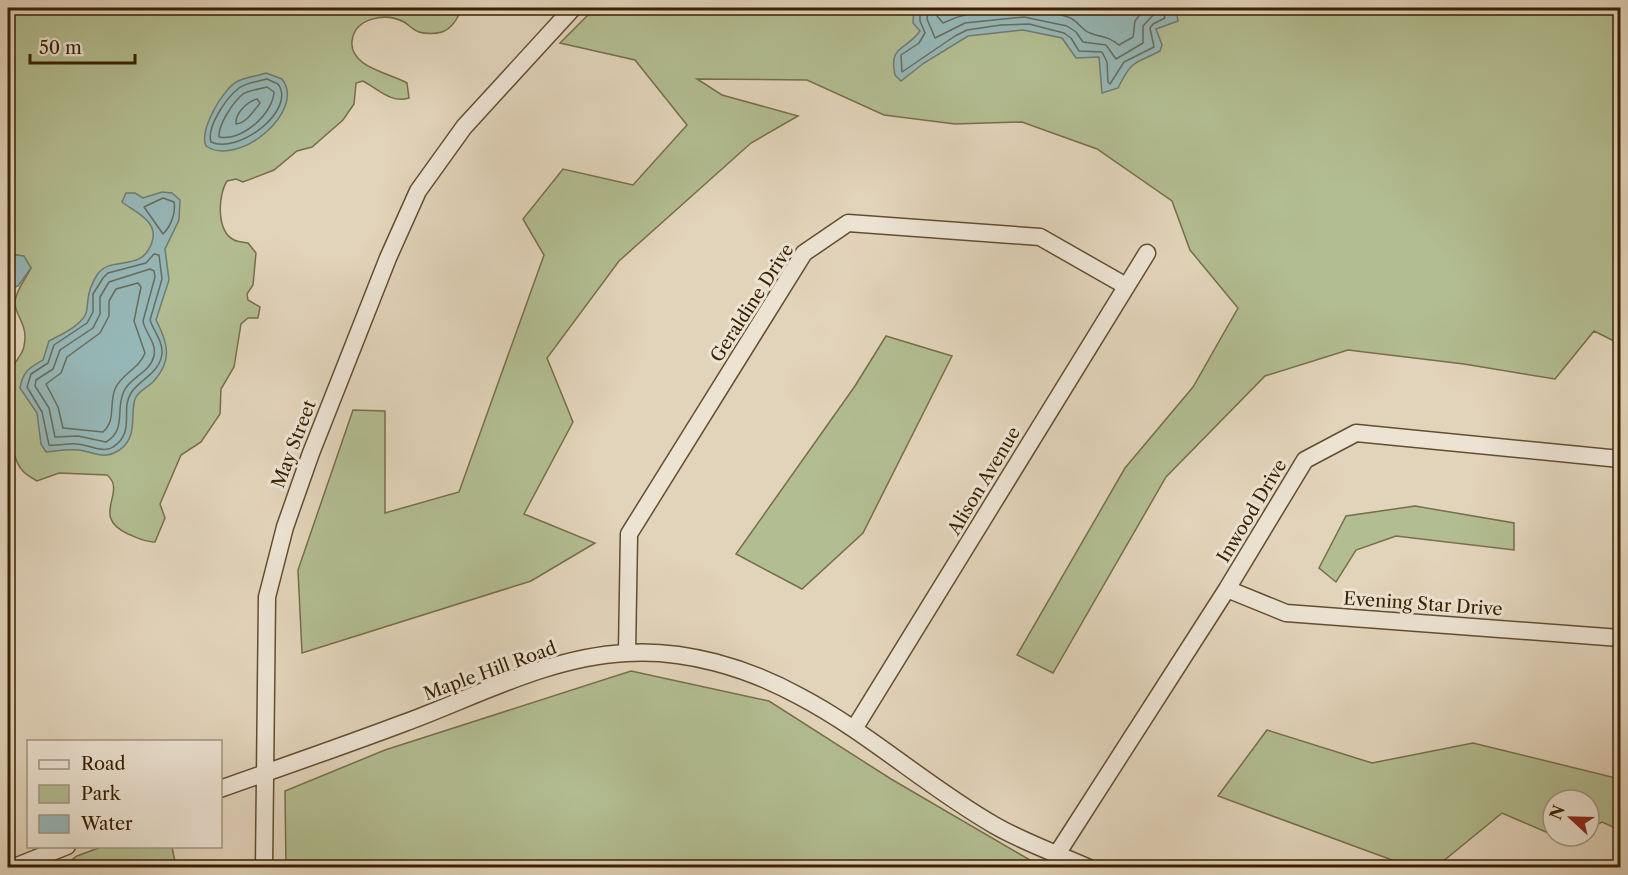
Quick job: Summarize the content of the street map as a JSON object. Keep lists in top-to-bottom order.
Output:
{
  "streets": {
    "street": [
      "Geraldine Drive",
      "May Street",
      "Alison Avenue",
      "Inwood Drive",
      "Evening Star Drive",
      "Maple Hill Road"
    ]
  },
  "crossings": [
    ["Geraldine Drive", "Alison Avenue"],
    ["Geraldine Drive", "Maple Hill Road"],
    ["May Street", "Maple Hill Road"],
    ["Alison Avenue", "Maple Hill Road"],
    ["Inwood Drive", "Evening Star Drive"],
    ["Inwood Drive", "Maple Hill Road"]
  ],
  "legend": ["Road", "Park", "Water"],
  "scale_bar": "50 m",
  "north": "left"
}
